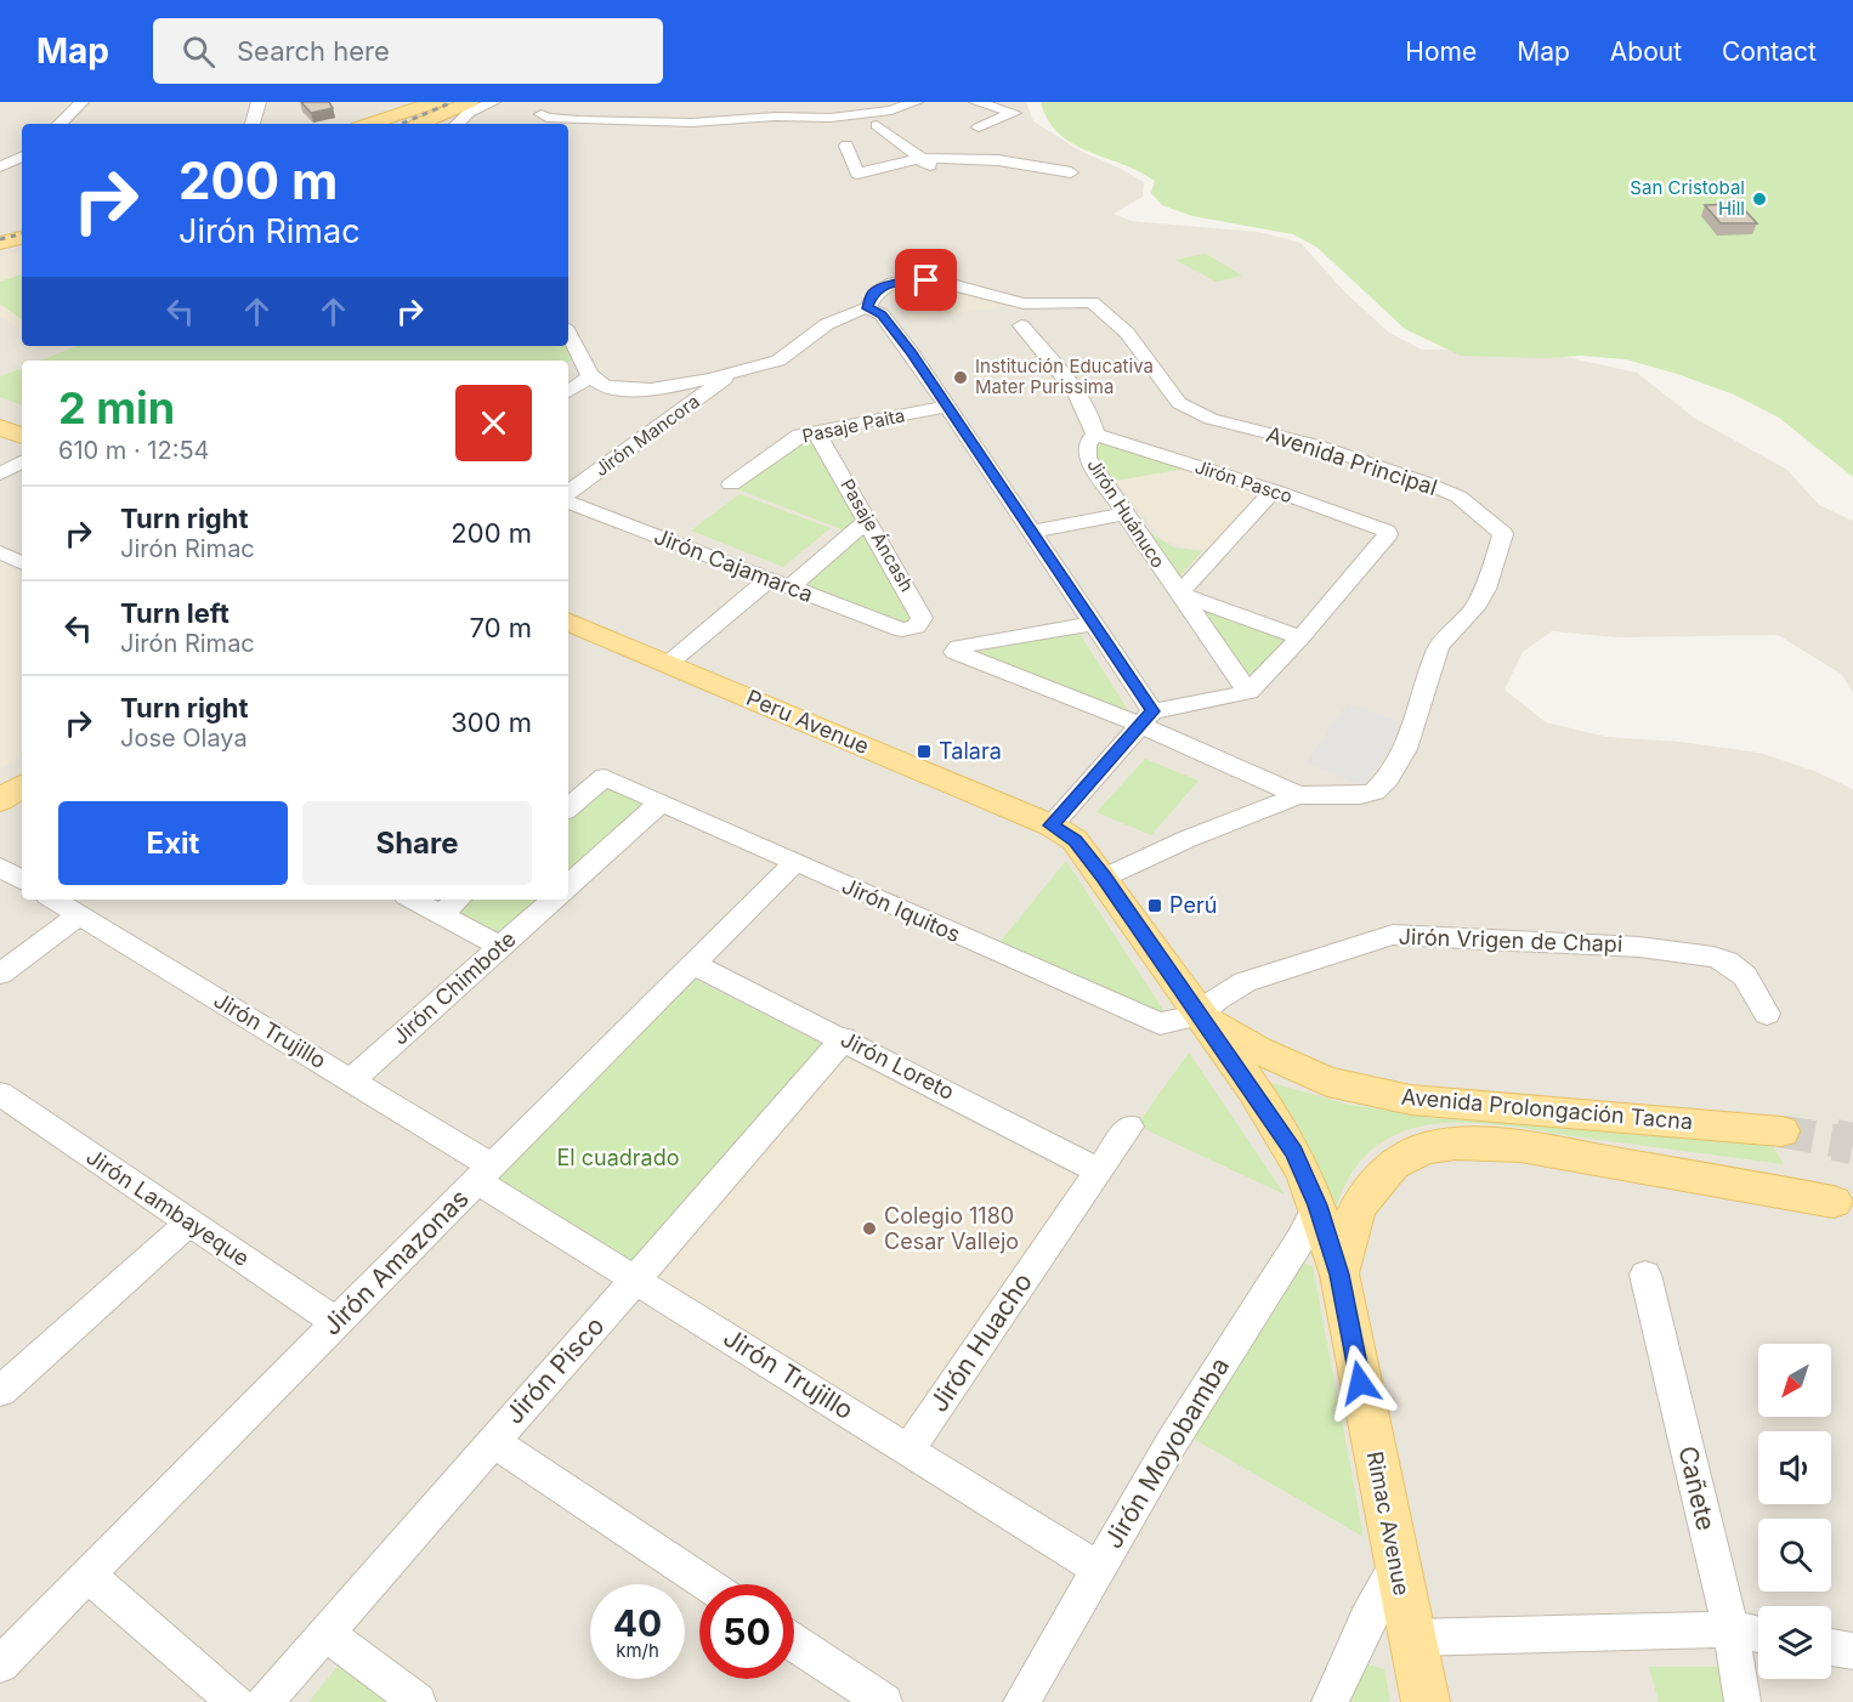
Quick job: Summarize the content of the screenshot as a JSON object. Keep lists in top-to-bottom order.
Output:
{
  "streets": {
    "main road": ["Peru Avenue", "Avenida Prolongación Tacna", "Rimac Avenue"],
    "street": [
      "Pasaje Paita",
      "Jirón Mancora",
      "Avenida Principal",
      "Jirón Pasco",
      "Jirón Huánuco",
      "Pasaje Áncash",
      "Jirón Cajamarca",
      "Jirón Iquitos",
      "Jirón Vrigen de Chapi",
      "Jirón Chimbote",
      "Jirón Trujillo",
      "Jirón Loreto",
      "Jirón Lambayeque",
      "Jirón Amazonas",
      "Jirón Huacho",
      "Jirón Pisco",
      "Jirón Moyobamba",
      "Cañete"
    ]
  },
  "crossings": [
    ["Pasaje Paita", "Pasaje Áncash"],
    ["Avenida Principal", "Rimac Avenue"],
    ["Jirón Pasco", "Jirón Huánuco"],
    ["Pasaje Áncash", "Jirón Cajamarca"],
    ["Peru Avenue", "Rimac Avenue"],
    ["Jirón Iquitos", "Jirón Vrigen de Chapi"],
    ["Jirón Iquitos", "Avenida Prolongación Tacna"],
    ["Jirón Iquitos", "Jirón Amazonas"],
    ["Jirón Iquitos", "Rimac Avenue"],
    ["Jirón Vrigen de Chapi", "Avenida Prolongación Tacna"],
    ["Jirón Vrigen de Chapi", "Rimac Avenue"],
    ["Jirón Chimbote", "Jirón Trujillo"],
    ["Jirón Trujillo", "Jirón Amazonas"],
    ["Jirón Trujillo", "Jirón Huacho"],
    ["Jirón Trujillo", "Jirón Pisco"],
    ["Jirón Trujillo", "Jirón Moyobamba"],
    ["Jirón Loreto", "Jirón Amazonas"],
    ["Jirón Loreto", "Jirón Huacho"],
    ["Jirón Loreto", "Jirón Pisco"],
    ["Avenida Prolongación Tacna", "Rimac Avenue"],
    ["Jirón Lambayeque", "Jirón Amazonas"],
    ["Jirón Moyobamba", "Rimac Avenue"]
  ],
  "parks": ["El cuadrado"],
  "places": {
    "other": ["San Cristobal Hill", "Institución Educativa Mater Purissima", "Colegio 1180 Cesar Vallejo"],
    "transit": ["Talara", "Perú"]
  },
  "north": "bottom left",
  "page": {
    "header": "Map",
    "search": "Search here",
    "nav": [
      "Home",
      "Map",
      "About",
      "Contact"
    ],
    "turn": ["200 m", "Jirón Rimac"],
    "heading": ["2 min", "610 m · 12:54"],
    "list": [
      {
        "name": "Turn right",
        "note": "Jirón Rimac",
        "value": "200 m"
      },
      {
        "name": "Turn left",
        "note": "Jirón Rimac",
        "value": "70 m"
      },
      {
        "name": "Turn right",
        "note": "Jose Olaya",
        "value": "300 m"
      }
    ],
    "buttons": ["Exit", "Share"],
    "speed": "40 km/h",
    "limit": "50"
  }
}
